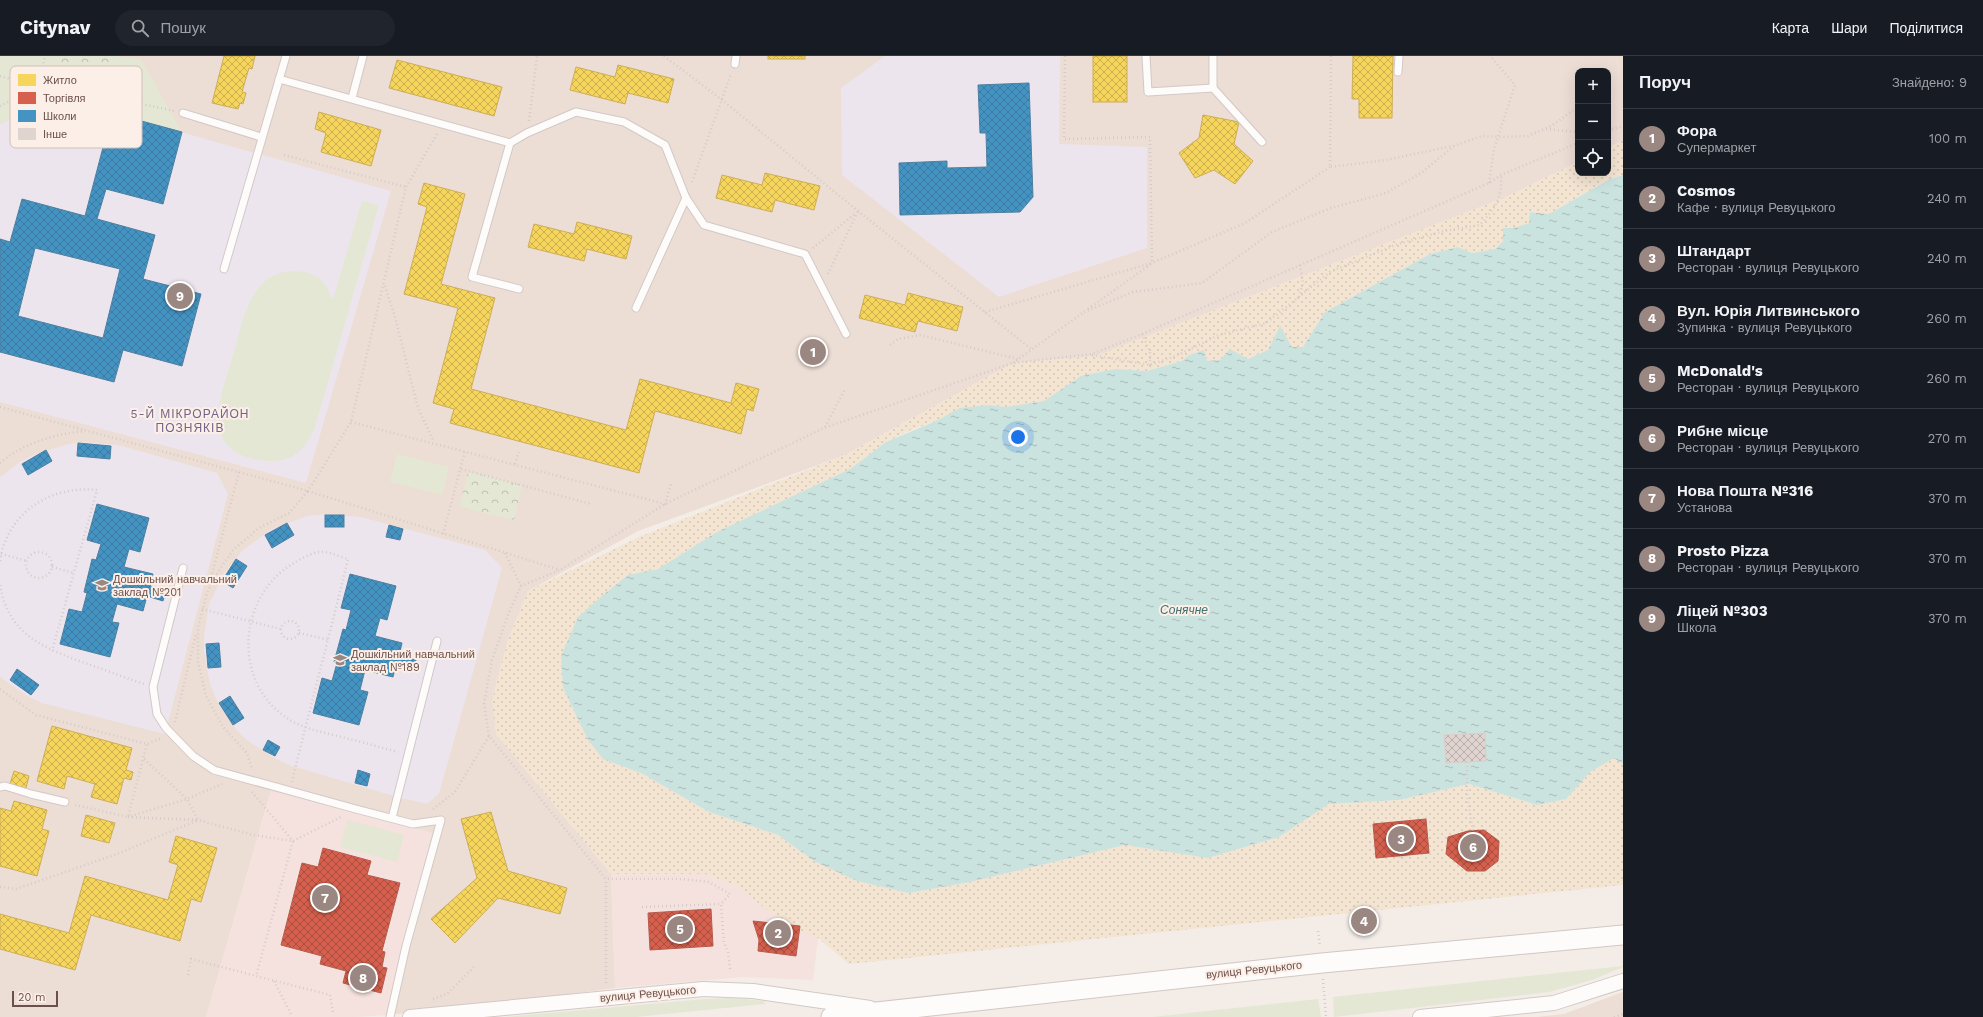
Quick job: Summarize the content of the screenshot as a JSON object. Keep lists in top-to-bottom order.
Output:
{
  "streets": {
    "street": ["вулиця Ревуцького"]
  },
  "districts": ["5-Й МІКРОРАЙОН ПОЗНЯКІВ"],
  "water": ["Сонячне"],
  "places": {
    "school or university": ["Дошкільний навчальний заклад №201", "Дошкільний навчальний заклад №189"]
  },
  "legend": [
    "Житло",
    "Торгівля",
    "Школи",
    "Інше"
  ],
  "scale_bar": "20 m",
  "page": {
    "header": "Citynav",
    "search": "Пошук",
    "nav": ["Карта", "Шари", "Поділитися"],
    "heading": ["Поруч", "Знайдено: 9"],
    "map_buttons": ["+", "−"],
    "list": [
      {
        "mark": "1",
        "name": "Фора",
        "note": "Супермаркет",
        "value": "100 m"
      },
      {
        "mark": "2",
        "name": "Cosmos",
        "note": "Кафе · вулиця Ревуцького",
        "value": "240 m"
      },
      {
        "mark": "3",
        "name": "Штандарт",
        "note": "Ресторан · вулиця Ревуцького",
        "value": "240 m"
      },
      {
        "mark": "4",
        "name": "Вул. Юрія Литвинського",
        "note": "Зупинка · вулиця Ревуцького",
        "value": "260 m"
      },
      {
        "mark": "5",
        "name": "McDonald's",
        "note": "Ресторан · вулиця Ревуцького",
        "value": "260 m"
      },
      {
        "mark": "6",
        "name": "Рибне місце",
        "note": "Ресторан · вулиця Ревуцького",
        "value": "270 m"
      },
      {
        "mark": "7",
        "name": "Нова Пошта №316",
        "note": "Установа",
        "value": "370 m"
      },
      {
        "mark": "8",
        "name": "Prosto Pizza",
        "note": "Ресторан · вулиця Ревуцького",
        "value": "370 m"
      },
      {
        "mark": "9",
        "name": "Ліцей №303",
        "note": "Школа",
        "value": "370 m"
      }
    ],
    "pins": [
      "9",
      "1",
      "3",
      "6",
      "7",
      "4",
      "5",
      "2",
      "8"
    ],
    "scale": "20 m"
  }
}
